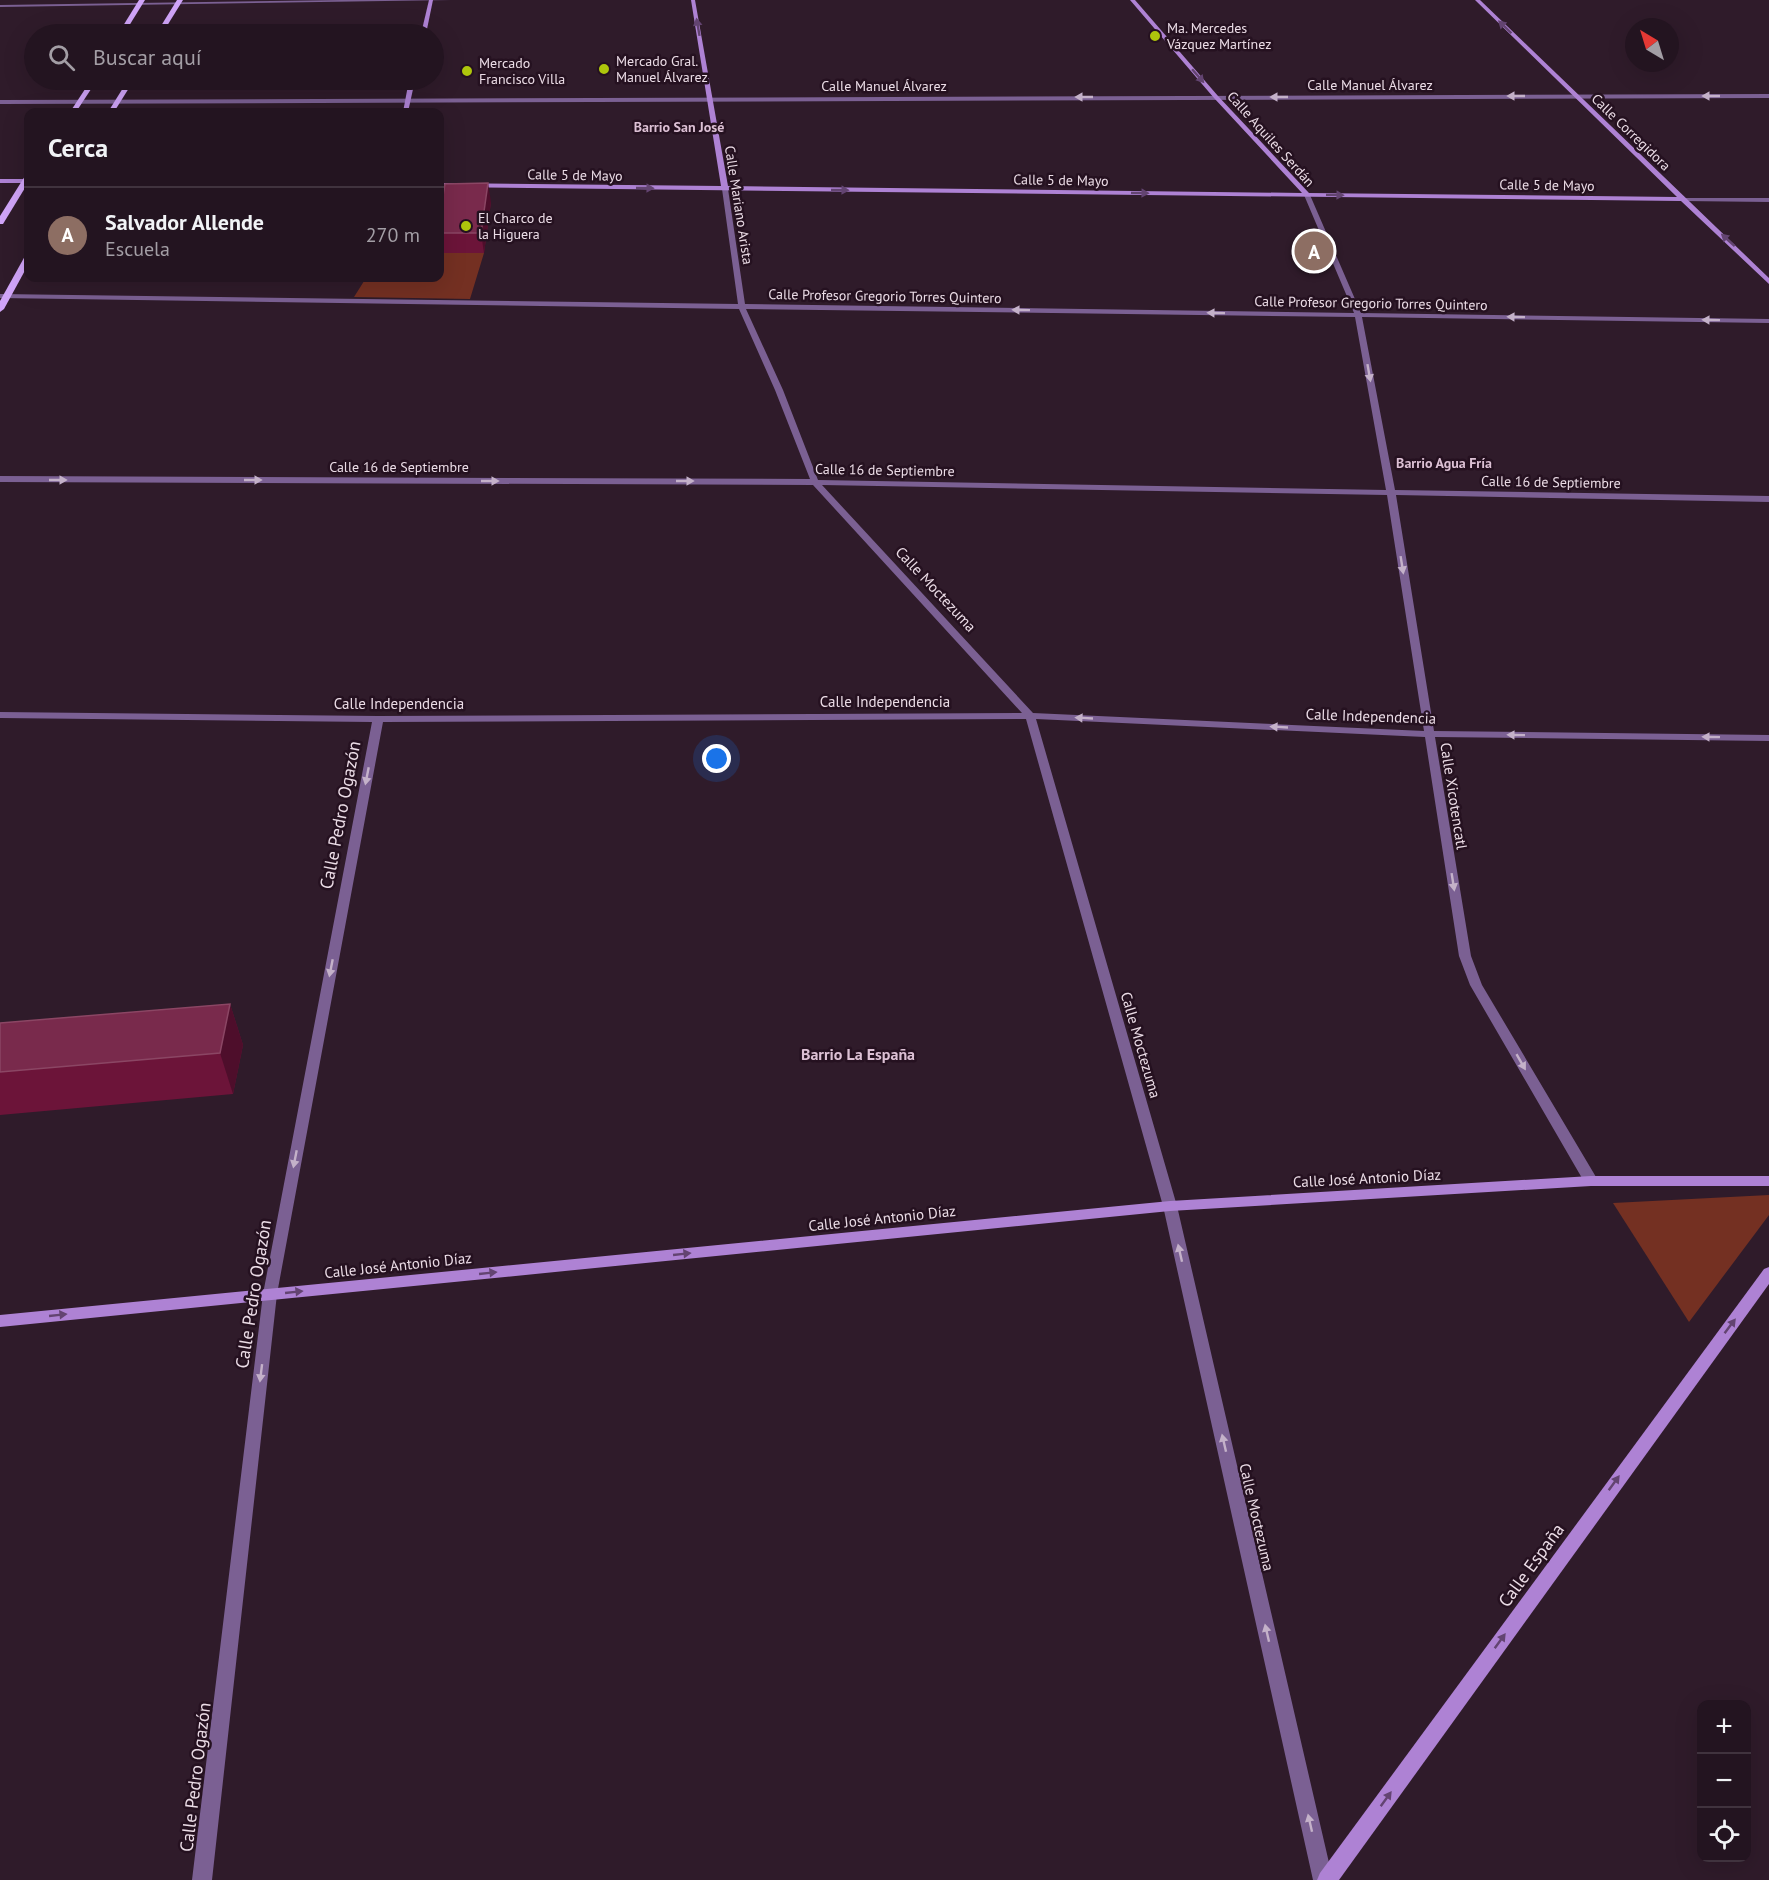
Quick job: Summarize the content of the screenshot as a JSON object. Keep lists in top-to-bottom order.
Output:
{
  "streets": {
    "street": [
      "Calle Manuel Álvarez",
      "Calle Corregidora",
      "Calle Aquiles Serdán",
      "Calle 5 de Mayo",
      "Calle Mariano Arista",
      "Calle Profesor Gregorio Torres Quintero",
      "Calle 16 de Septiembre",
      "Calle Moctezuma",
      "Calle Independencia",
      "Calle Xicotencatl",
      "Calle Pedro Ogazón",
      "Calle José Antonio Díaz",
      "Calle España"
    ]
  },
  "crossings": [
    ["Calle Manuel Álvarez", "Calle Corregidora"],
    ["Calle Manuel Álvarez", "Calle Aquiles Serdán"],
    ["Calle Manuel Álvarez", "Calle Mariano Arista"],
    ["Calle Corregidora", "Calle 5 de Mayo"],
    ["Calle Aquiles Serdán", "Calle 5 de Mayo"],
    ["Calle Aquiles Serdán", "Calle Profesor Gregorio Torres Quintero"],
    ["Calle Aquiles Serdán", "Calle Xicotencatl"],
    ["Calle 5 de Mayo", "Calle Mariano Arista"],
    ["Calle Mariano Arista", "Calle Profesor Gregorio Torres Quintero"],
    ["Calle Mariano Arista", "Calle Moctezuma"],
    ["Calle Profesor Gregorio Torres Quintero", "Calle Moctezuma"],
    ["Calle Profesor Gregorio Torres Quintero", "Calle Xicotencatl"],
    ["Calle 16 de Septiembre", "Calle Moctezuma"],
    ["Calle 16 de Septiembre", "Calle Xicotencatl"],
    ["Calle Moctezuma", "Calle Independencia"],
    ["Calle Moctezuma", "Calle José Antonio Díaz"],
    ["Calle Moctezuma", "Calle España"],
    ["Calle Independencia", "Calle Xicotencatl"],
    ["Calle Independencia", "Calle Pedro Ogazón"],
    ["Calle Xicotencatl", "Calle José Antonio Díaz"],
    ["Calle Pedro Ogazón", "Calle José Antonio Díaz"]
  ],
  "one_way": [
    "Calle Manuel Álvarez",
    "Calle Corregidora",
    "Calle 5 de Mayo",
    "Calle Profesor Gregorio Torres Quintero",
    "Calle 16 de Septiembre",
    "Calle Moctezuma",
    "Calle Independencia",
    "Calle Xicotencatl",
    "Calle Pedro Ogazón",
    "Calle José Antonio Díaz",
    "Calle España"
  ],
  "districts": ["Barrio San José", "Barrio Agua Fría", "Barrio La España"],
  "places": [
    "Ma. Mercedes Vázquez Martínez",
    "Mercado Gral. Manuel Álvarez",
    "Mercado Francisco Villa",
    "El Charco de la Higuera"
  ],
  "north": "top left",
  "page": {
    "search": "Buscar aquí",
    "heading": "Cerca",
    "list": [
      {
        "mark": "A",
        "name": "Salvador Allende",
        "note": "Escuela",
        "value": "270 m"
      }
    ],
    "pins": "A",
    "map_buttons": ["+", "−"]
  }
}
